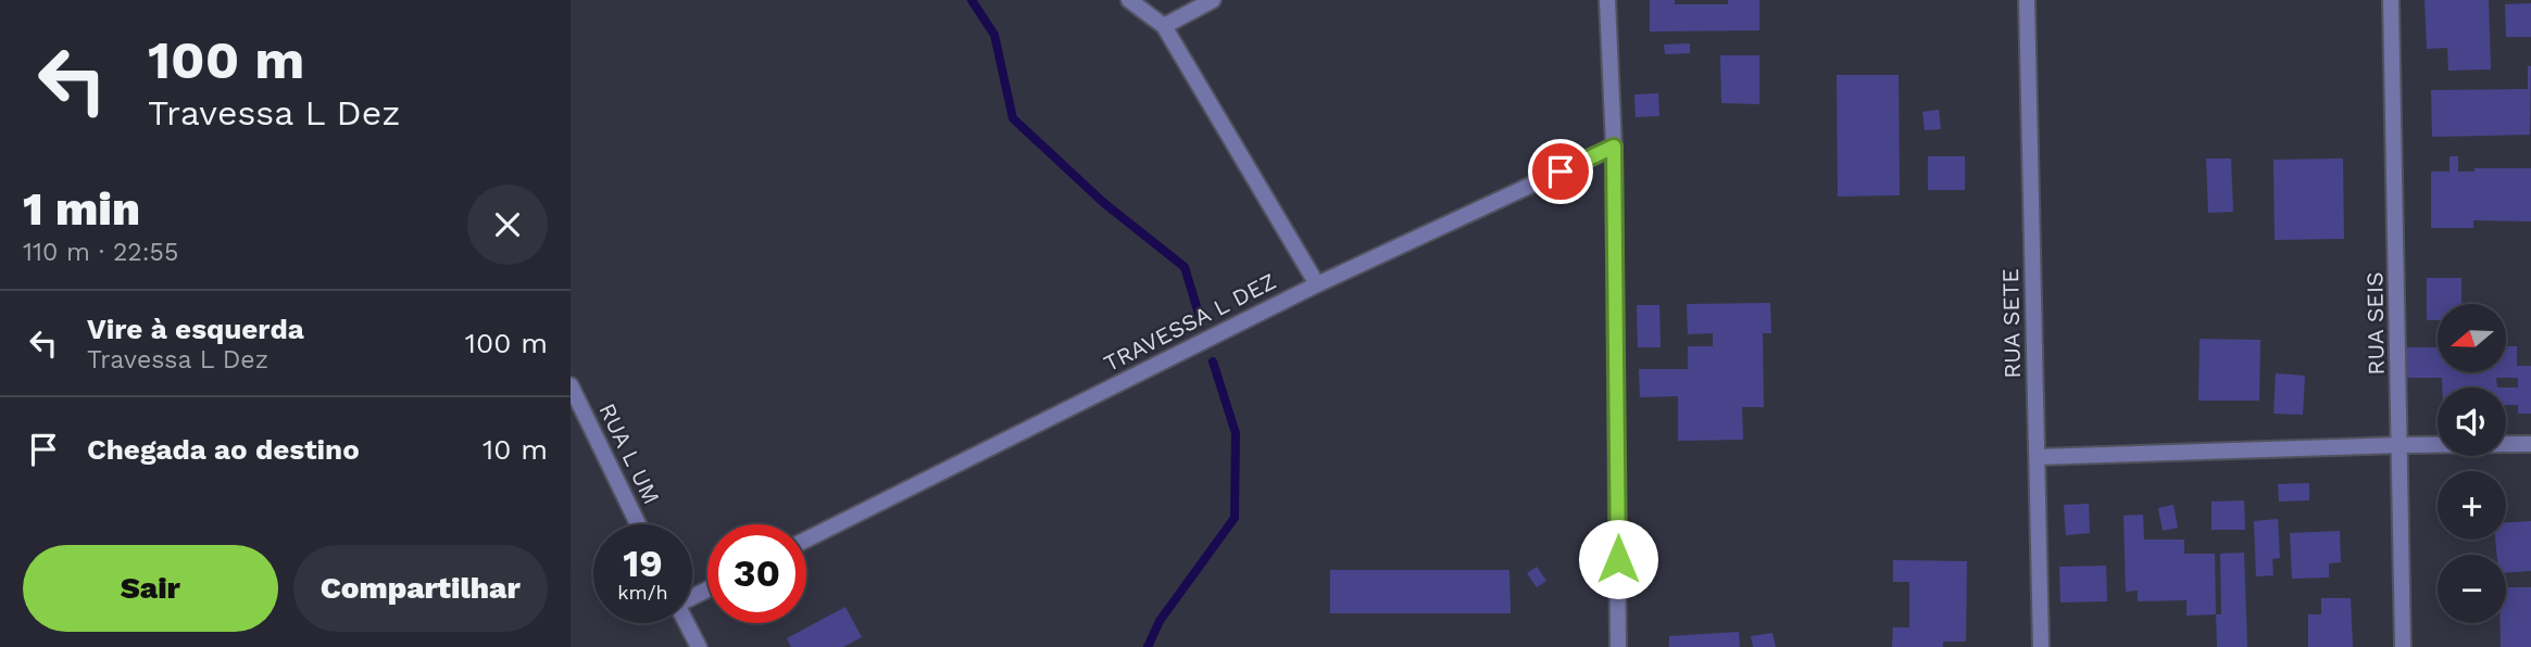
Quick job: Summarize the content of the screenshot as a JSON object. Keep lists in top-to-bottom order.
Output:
{
  "streets": {
    "street": [
      "TRAVESSA L DEZ",
      "RUA SETE",
      "RUA SEIS",
      "RUA L UM"
    ]
  },
  "north": "left",
  "page": {
    "turn": ["100 m", "Travessa L Dez"],
    "heading": ["1 min", "110 m · 22:55"],
    "list": [
      {
        "name": "Vire à esquerda",
        "note": "Travessa L Dez",
        "value": "100 m"
      },
      {
        "name": "Chegada ao destino",
        "value": "10 m"
      }
    ],
    "map_buttons": ["+", "−"],
    "speed": "19 km/h",
    "limit": "30",
    "buttons": ["Sair", "Compartilhar"]
  }
}
